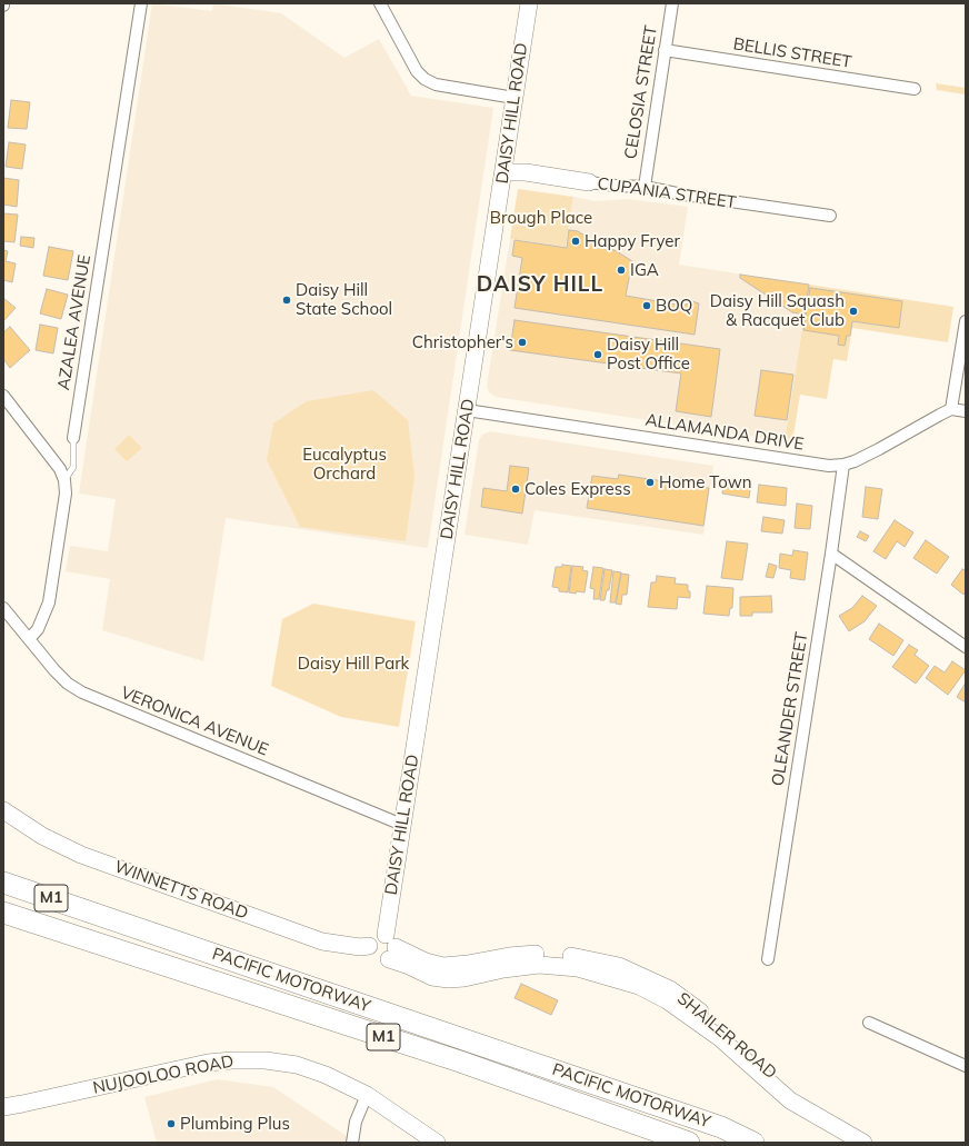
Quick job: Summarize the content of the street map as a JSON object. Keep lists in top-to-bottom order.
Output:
{
  "streets": {
    "highway": ["M1", "PACIFIC MOTORWAY"],
    "street": [
      "BELLIS STREET",
      "CELOSIA STREET",
      "DAISY HILL ROAD",
      "CUPANIA STREET",
      "AZALEA AVENUE",
      "ALLAMANDA DRIVE",
      "OLEANDER STREET",
      "VERONICA AVENUE",
      "WINNETTS ROAD",
      "SHAILER ROAD",
      "NUJOOLOO ROAD"
    ]
  },
  "crossings": [
    ["BELLIS STREET", "CELOSIA STREET"],
    ["CELOSIA STREET", "CUPANIA STREET"],
    ["DAISY HILL ROAD", "CUPANIA STREET"],
    ["DAISY HILL ROAD", "ALLAMANDA DRIVE"],
    ["DAISY HILL ROAD", "VERONICA AVENUE"],
    ["DAISY HILL ROAD", "WINNETTS ROAD"],
    ["DAISY HILL ROAD", "SHAILER ROAD"],
    ["AZALEA AVENUE", "VERONICA AVENUE"],
    ["ALLAMANDA DRIVE", "OLEANDER STREET"],
    ["WINNETTS ROAD", "SHAILER ROAD"]
  ],
  "districts": ["DAISY HILL"],
  "parks": ["Brough Place", "Eucalyptus Orchard", "Daisy Hill Park"],
  "places": [
    "Happy Fryer",
    "IGA",
    "Daisy Hill State School",
    "BOQ",
    "Daisy Hill Squash & Racquet Club",
    "Christopher's",
    "Daisy Hill Post Office",
    "Home Town",
    "Coles Express",
    "Plumbing Plus"
  ]
}
